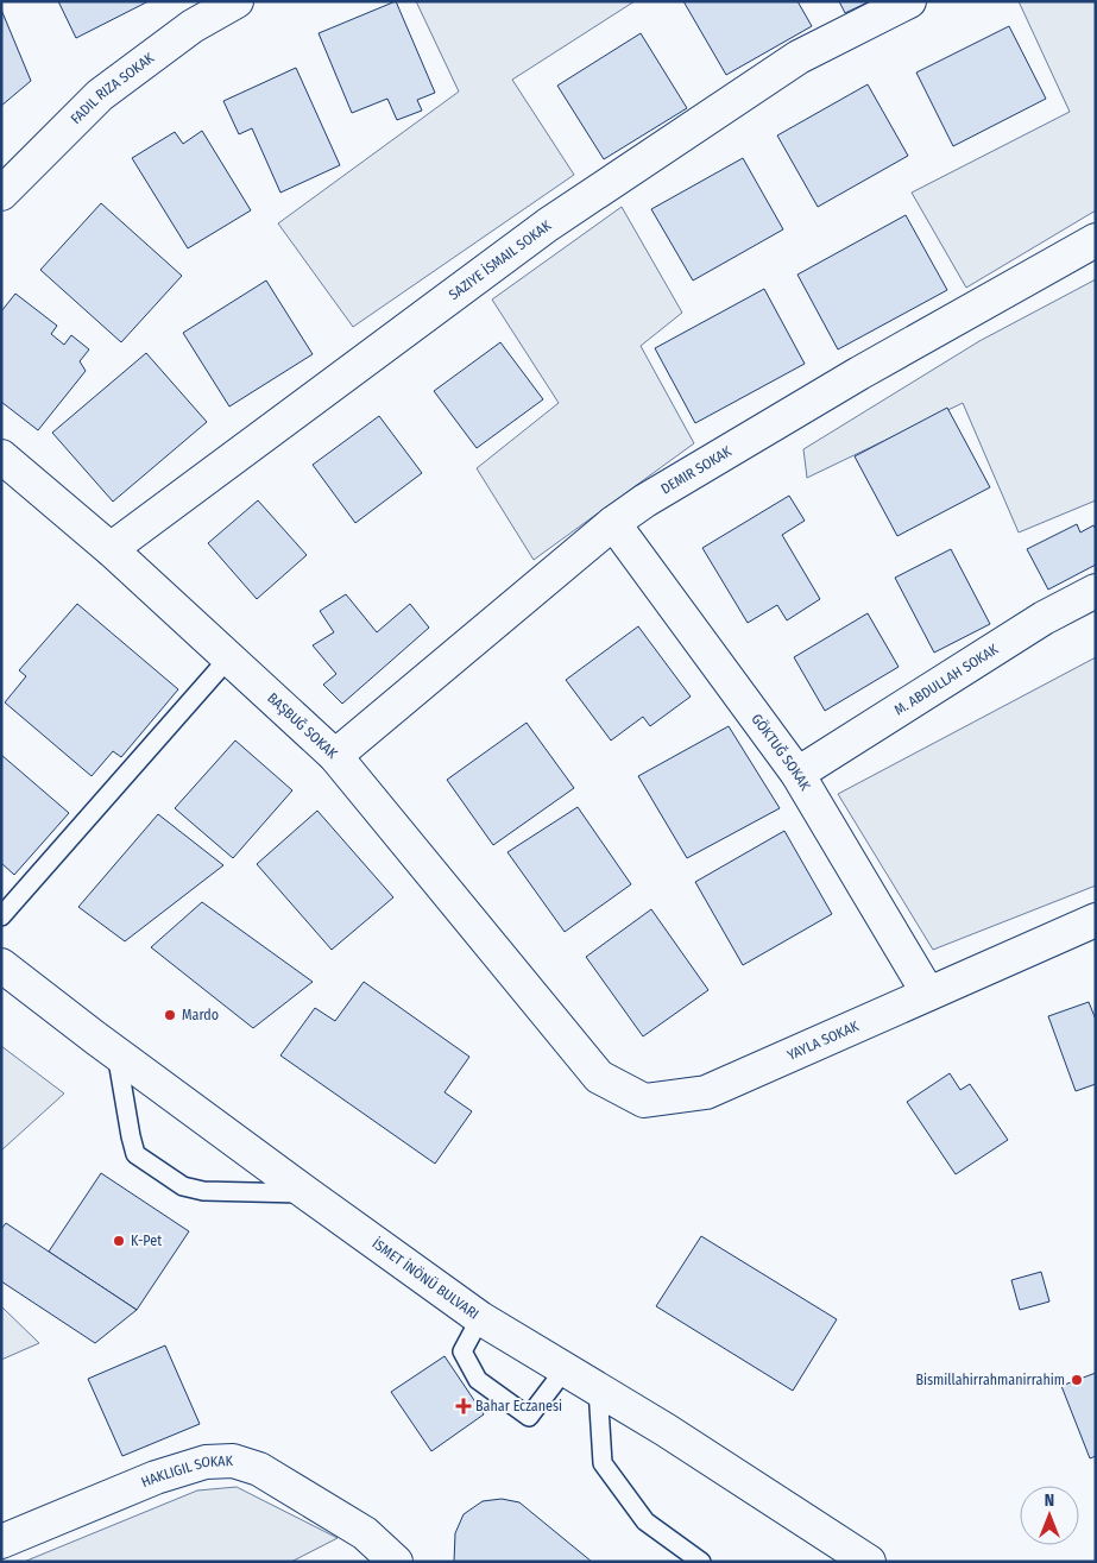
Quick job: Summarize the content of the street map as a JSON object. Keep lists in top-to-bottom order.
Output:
{
  "streets": {
    "street": [
      "SAZIYE İSMAIL SOKAK",
      "DEMIR SOKAK",
      "M. ABDULLAH SOKAK",
      "BAŞBUĞ SOKAK",
      "GÖKTUĞ SOKAK",
      "YAYLA SOKAK"
    ]
  },
  "crossings": [
    ["SAZIYE İSMAIL SOKAK", "BAŞBUĞ SOKAK"],
    ["DEMIR SOKAK", "BAŞBUĞ SOKAK"],
    ["DEMIR SOKAK", "GÖKTUĞ SOKAK"],
    ["M. ABDULLAH SOKAK", "GÖKTUĞ SOKAK"],
    ["BAŞBUĞ SOKAK", "YAYLA SOKAK"],
    ["GÖKTUĞ SOKAK", "YAYLA SOKAK"]
  ],
  "places": {
    "other": ["Mardo", "K-Pet", "Bismillahirrahmanirrahim"],
    "health": ["Bahar Eczanesi"]
  },
  "north": "top"
}
